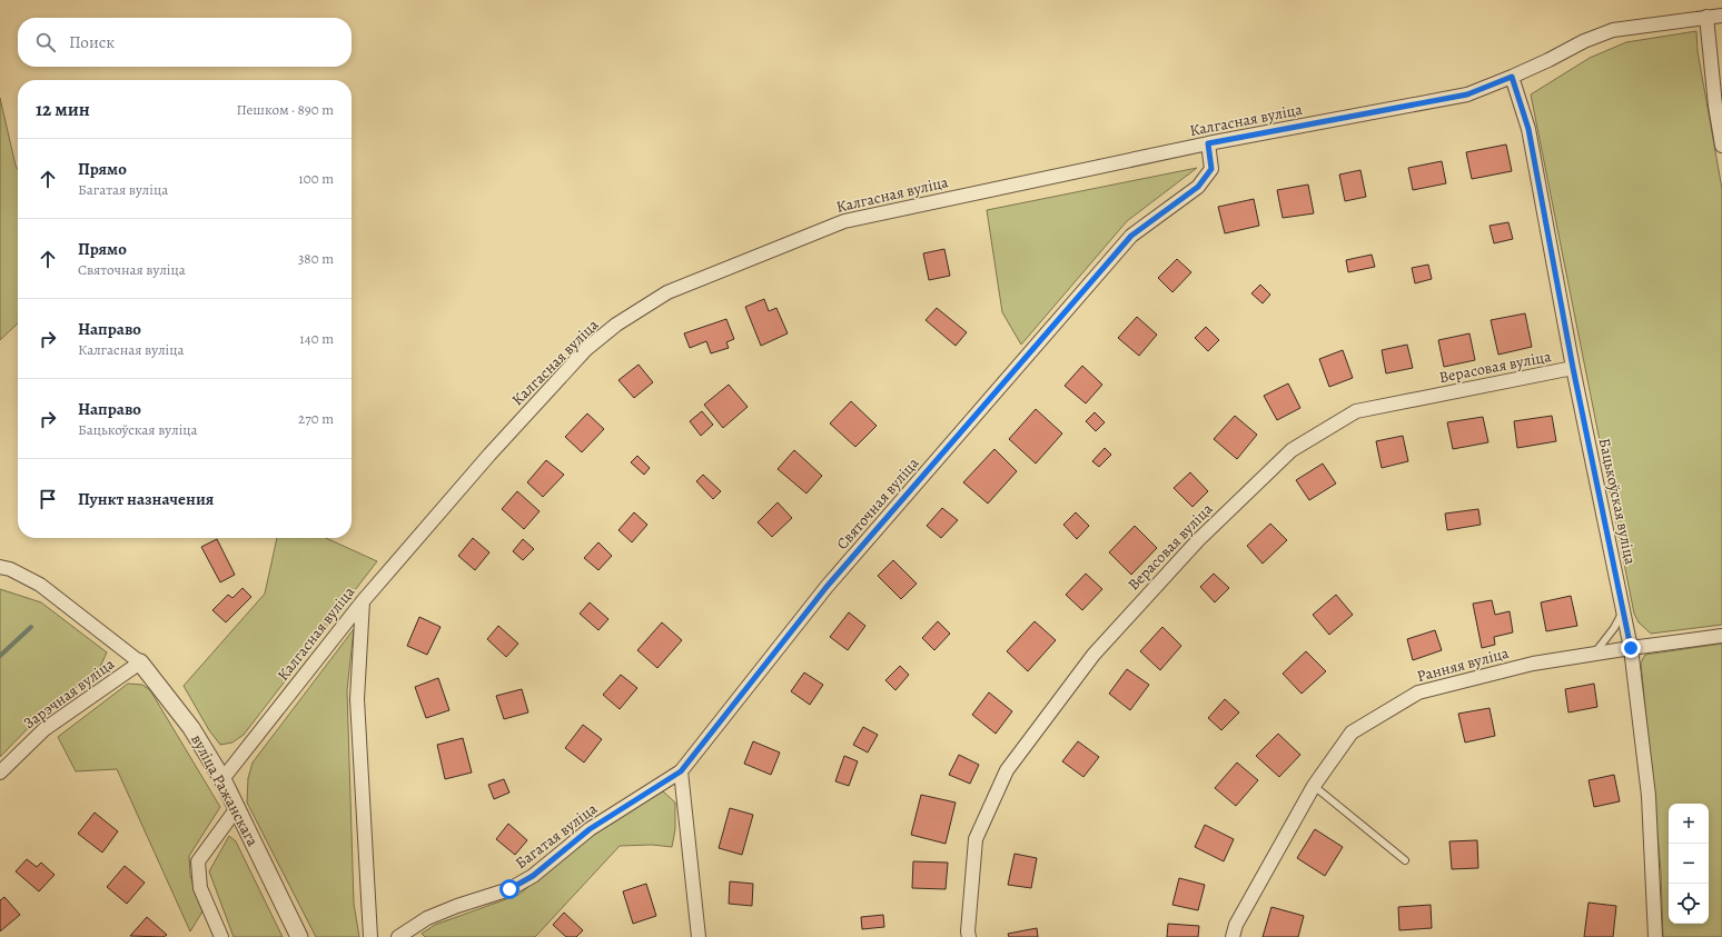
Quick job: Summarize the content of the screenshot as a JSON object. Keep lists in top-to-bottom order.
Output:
{
  "streets": {
    "street": [
      "Калгасная вуліца",
      "Верасовая вуліца",
      "Бацькоўская вуліца",
      "Святочная вуліца",
      "Ранняя вуліца",
      "Зарэчная вуліца",
      "вуліца Ражанскага",
      "Багатая вуліца"
    ]
  },
  "crossings": [
    ["Калгасная вуліца", "Бацькоўская вуліца"],
    ["Калгасная вуліца", "Святочная вуліца"],
    ["Калгасная вуліца", "вуліца Ражанскага"],
    ["Верасовая вуліца", "Бацькоўская вуліца"],
    ["Бацькоўская вуліца", "Ранняя вуліца"],
    ["Святочная вуліца", "Багатая вуліца"],
    ["Зарэчная вуліца", "вуліца Ражанскага"]
  ],
  "page": {
    "search": "Поиск",
    "heading": ["12 мин", "Пешком · 890 m"],
    "list": [
      ["Прямо", "Багатая вуліца", "100 m"],
      ["Прямо", "Святочная вуліца", "380 m"],
      ["Направо", "Калгасная вуліца", "140 m"],
      ["Направо", "Бацькоўская вуліца", "270 m"],
      "Пункт назначения"
    ],
    "map_buttons": ["+", "−"]
  }
}
